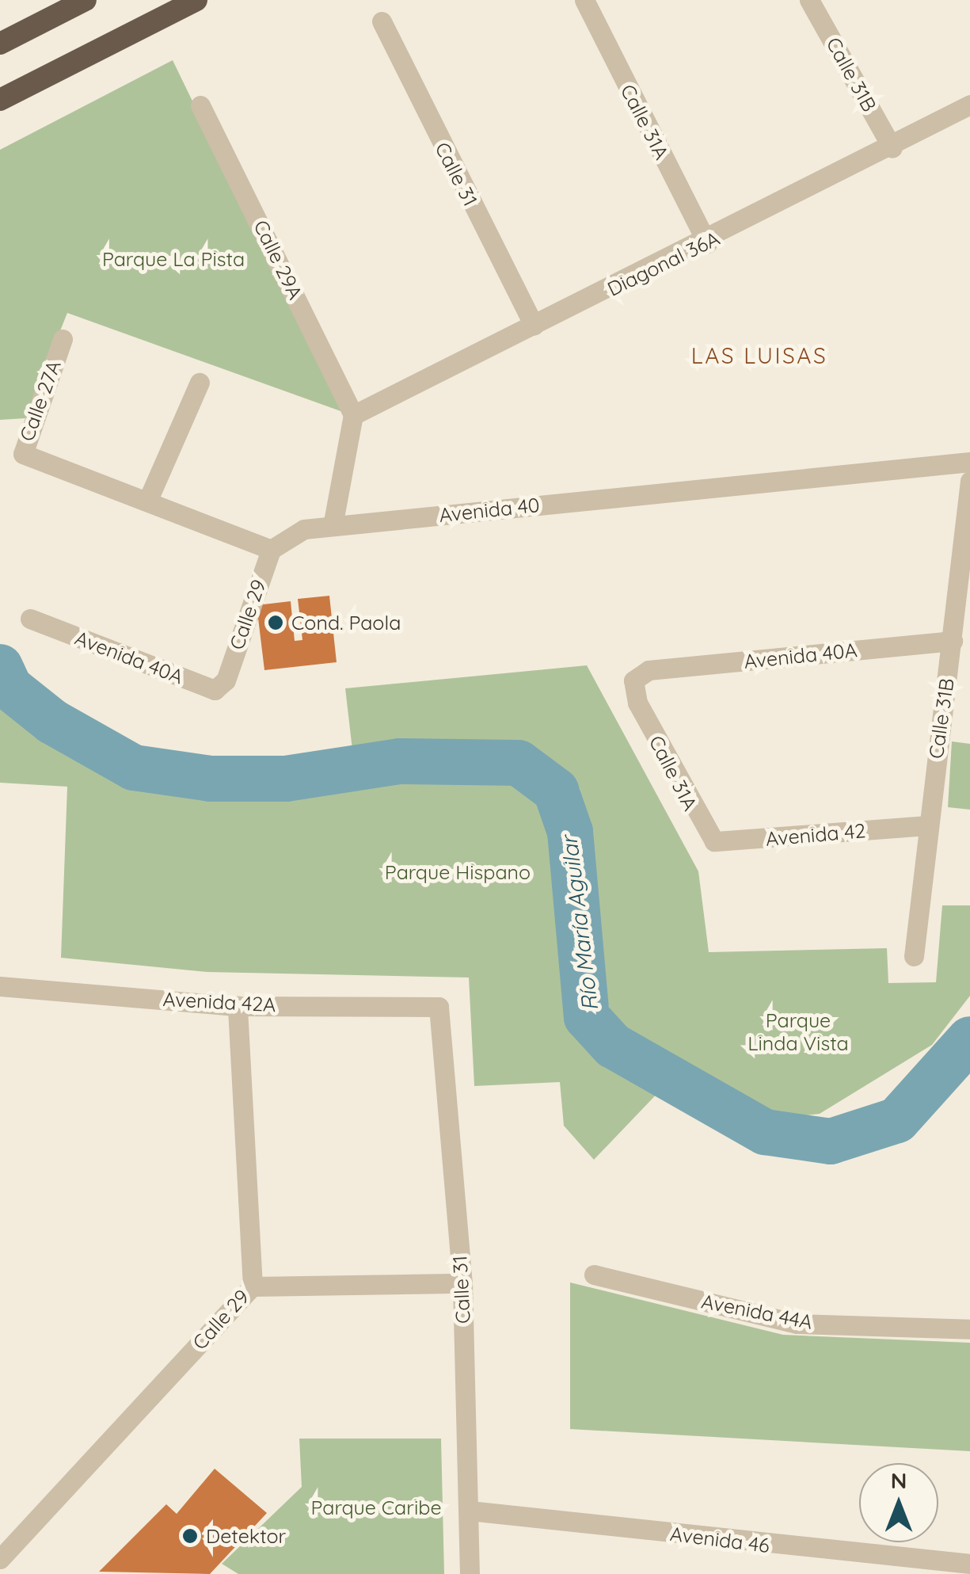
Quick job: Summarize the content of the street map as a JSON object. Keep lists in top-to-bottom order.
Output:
{
  "streets": {
    "street": [
      "Calle 31B",
      "Calle 31A",
      "Calle 31",
      "Calle 29A",
      "Diagonal 36A",
      "Calle 27A",
      "Avenida 40",
      "Calle 29",
      "Avenida 40A",
      "Avenida 42",
      "Avenida 42A",
      "Avenida 44A",
      "Avenida 46"
    ]
  },
  "crossings": [
    ["Calle 31B", "Diagonal 36A"],
    ["Calle 31B", "Avenida 40A"],
    ["Calle 31B", "Avenida 42"],
    ["Calle 31A", "Diagonal 36A"],
    ["Calle 31A", "Avenida 40A"],
    ["Calle 31A", "Avenida 42"],
    ["Calle 31", "Diagonal 36A"],
    ["Calle 31", "Avenida 42A"],
    ["Calle 31", "Avenida 46"],
    ["Calle 29A", "Diagonal 36A"],
    ["Avenida 40", "Calle 29"],
    ["Calle 29", "Avenida 40A"],
    ["Calle 29", "Avenida 42A"]
  ],
  "districts": ["LAS LUISAS"],
  "water": ["Río María Aguilar"],
  "parks": [
    "Parque La Pista",
    "Parque Hispano",
    "Parque Linda Vista",
    "Parque Caribe"
  ],
  "places": ["Cond. Paola", "Detektor"],
  "north": "top"
}
